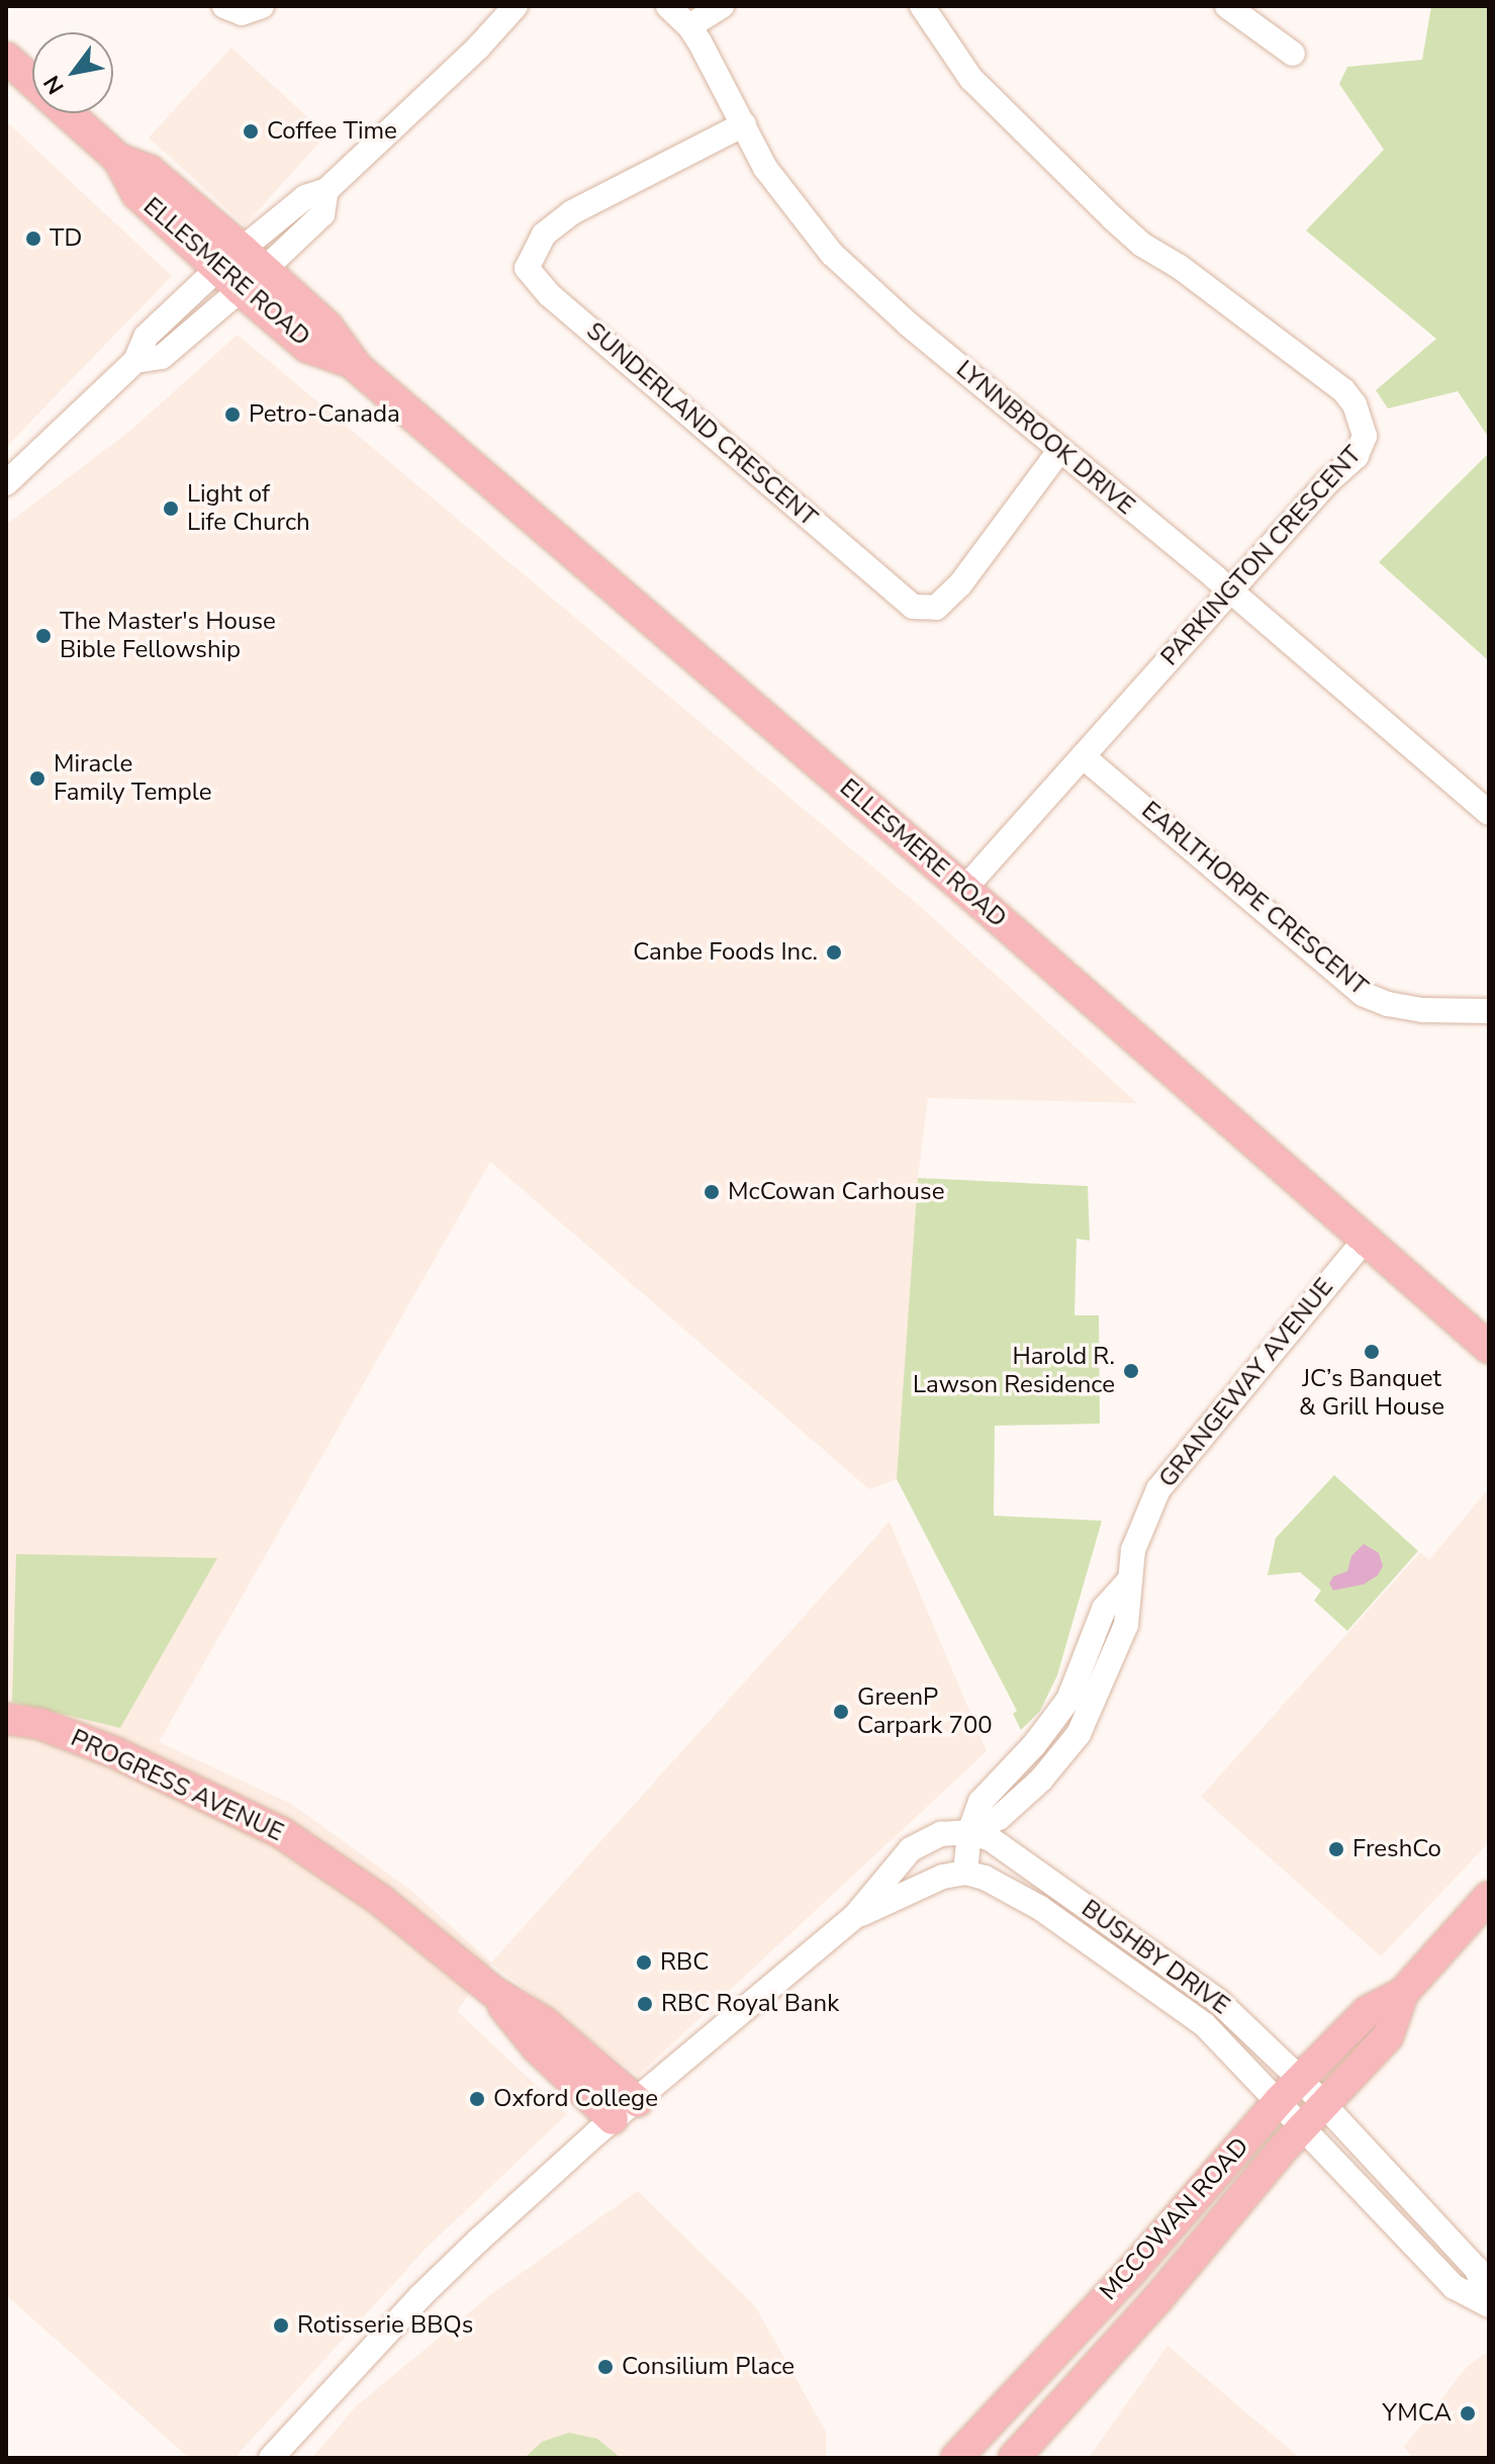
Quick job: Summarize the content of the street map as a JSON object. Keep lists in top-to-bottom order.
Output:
{
  "streets": {
    "main road": ["ELLESMERE ROAD", "PROGRESS AVENUE", "MCCOWAN ROAD"],
    "street": [
      "SUNDERLAND CRESCENT",
      "LYNNBROOK DRIVE",
      "PARKINGTON CRESCENT",
      "EARLTHORPE CRESCENT",
      "GRANGEWAY AVENUE",
      "BUSHBY DRIVE"
    ]
  },
  "crossings": [
    ["ELLESMERE ROAD", "PARKINGTON CRESCENT"],
    ["ELLESMERE ROAD", "GRANGEWAY AVENUE"],
    ["SUNDERLAND CRESCENT", "LYNNBROOK DRIVE"],
    ["LYNNBROOK DRIVE", "PARKINGTON CRESCENT"],
    ["PARKINGTON CRESCENT", "EARLTHORPE CRESCENT"],
    ["GRANGEWAY AVENUE", "BUSHBY DRIVE"],
    ["BUSHBY DRIVE", "MCCOWAN ROAD"]
  ],
  "places": [
    "Coffee Time",
    "TD",
    "Petro-Canada",
    "Light of Life Church",
    "The Master's House Bible Fellowship",
    "Miracle Family Temple",
    "Canbe Foods Inc.",
    "McCowan Carhouse",
    "JC’s Banquet & Grill House",
    "Harold R. Lawson Residence",
    "GreenP Carpark 700",
    "FreshCo",
    "RBC",
    "RBC Royal Bank",
    "Oxford College",
    "Rotisserie BBQs",
    "Consilium Place",
    "YMCA"
  ],
  "north": "bottom left"
}
